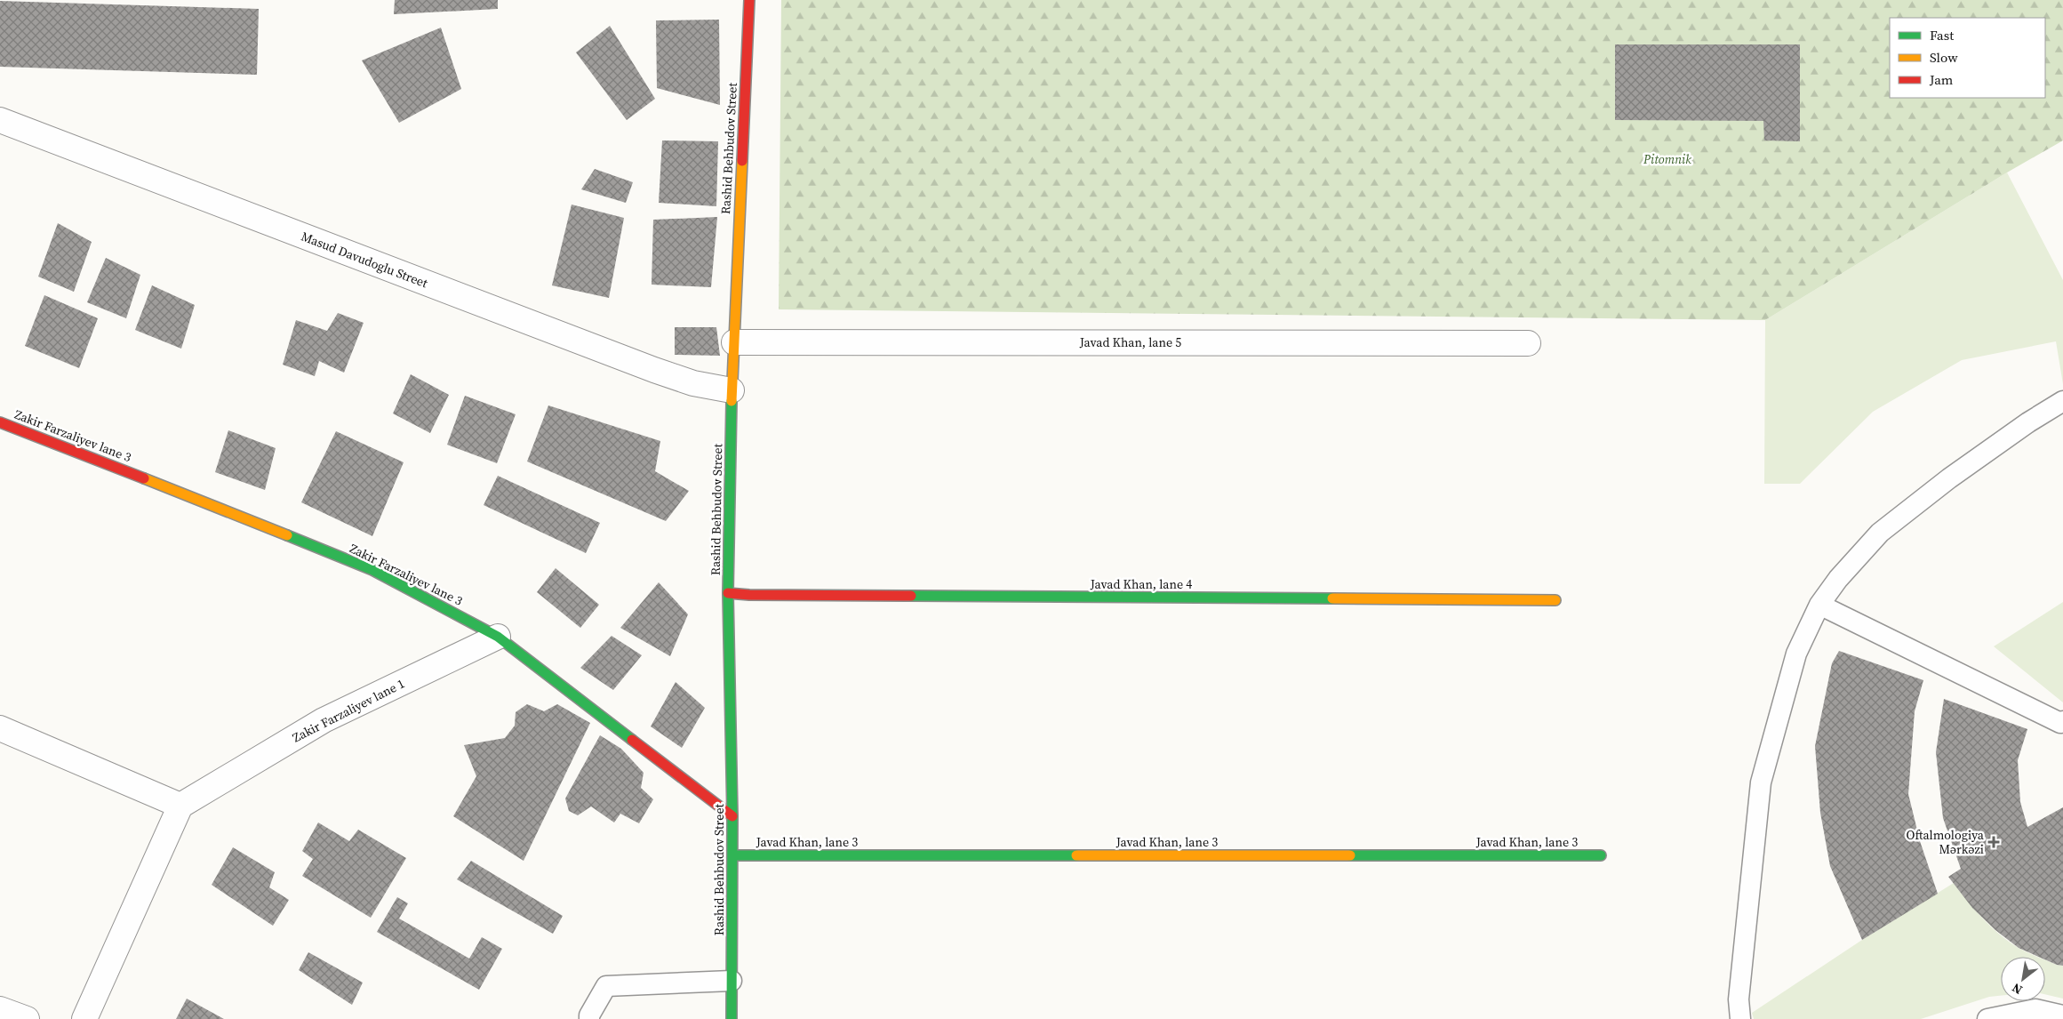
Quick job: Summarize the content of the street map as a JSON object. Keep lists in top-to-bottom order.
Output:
{
  "streets": {
    "street": [
      "Rashid Behbudov Street",
      "Masud Davudoglu Street",
      "Javad Khan, lane 5",
      "Zakir Farzaliyev lane 3",
      "Javad Khan, lane 4",
      "Zakir Farzaliyev lane 1",
      "Javad Khan, lane 3"
    ]
  },
  "crossings": [
    ["Rashid Behbudov Street", "Masud Davudoglu Street"],
    ["Rashid Behbudov Street", "Javad Khan, lane 5"],
    ["Rashid Behbudov Street", "Zakir Farzaliyev lane 3"],
    ["Rashid Behbudov Street", "Javad Khan, lane 4"],
    ["Rashid Behbudov Street", "Javad Khan, lane 3"],
    ["Zakir Farzaliyev lane 3", "Zakir Farzaliyev lane 1"]
  ],
  "parks": ["Pitomnik"],
  "places": {
    "health": ["Oftalmologiya Mərkəzi"]
  },
  "legend": ["Fast", "Slow", "Jam"],
  "north": "bottom left"
}
